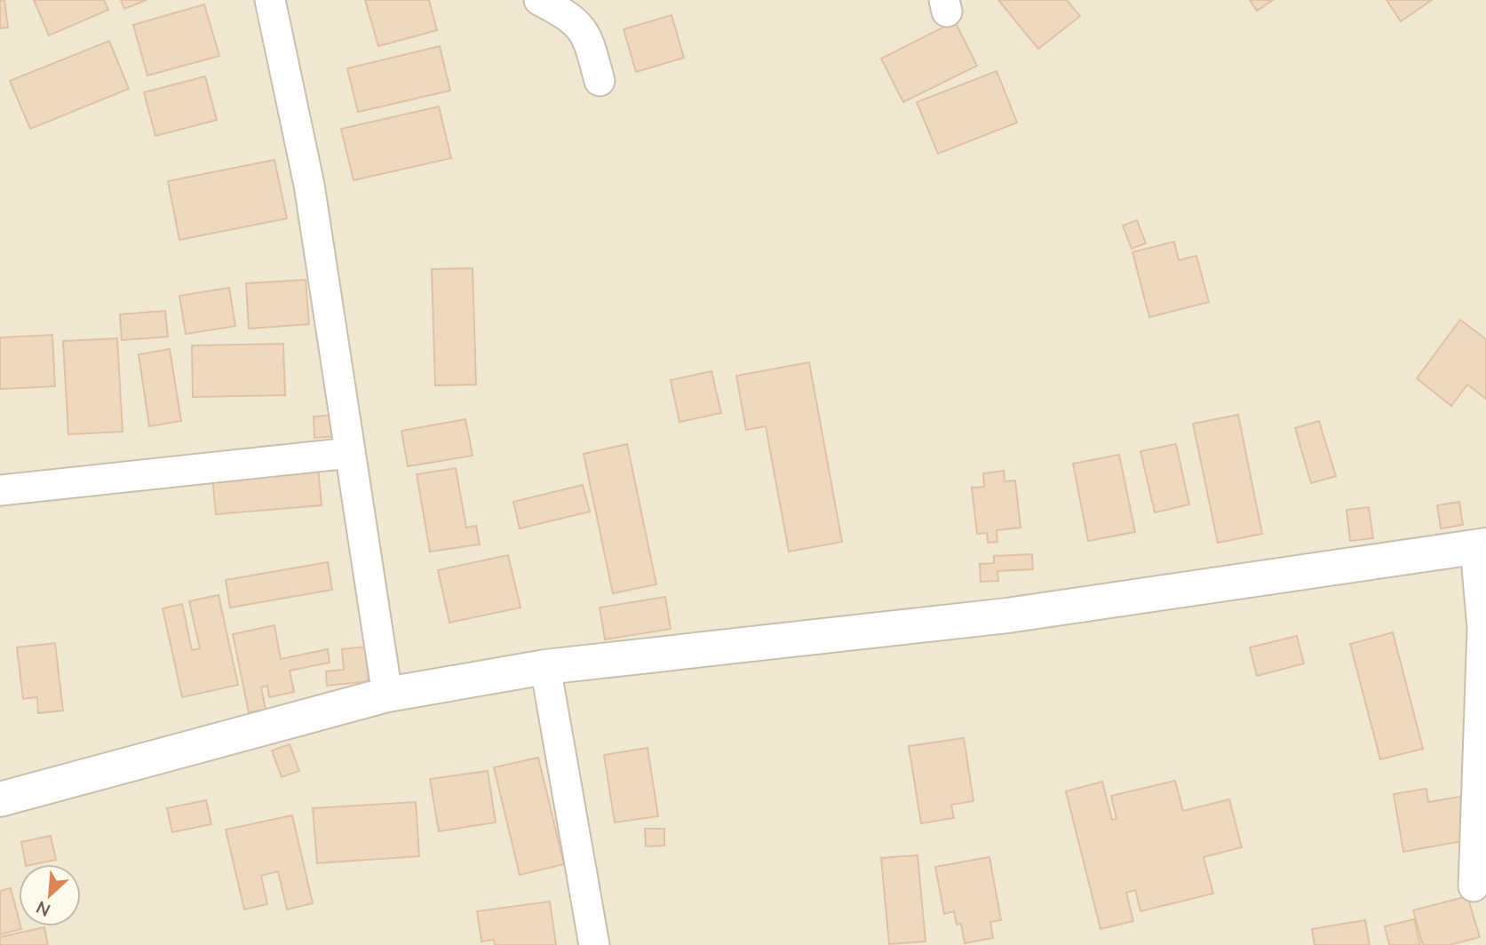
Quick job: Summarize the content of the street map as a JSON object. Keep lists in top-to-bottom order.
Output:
{
  "north": "bottom left"
}
